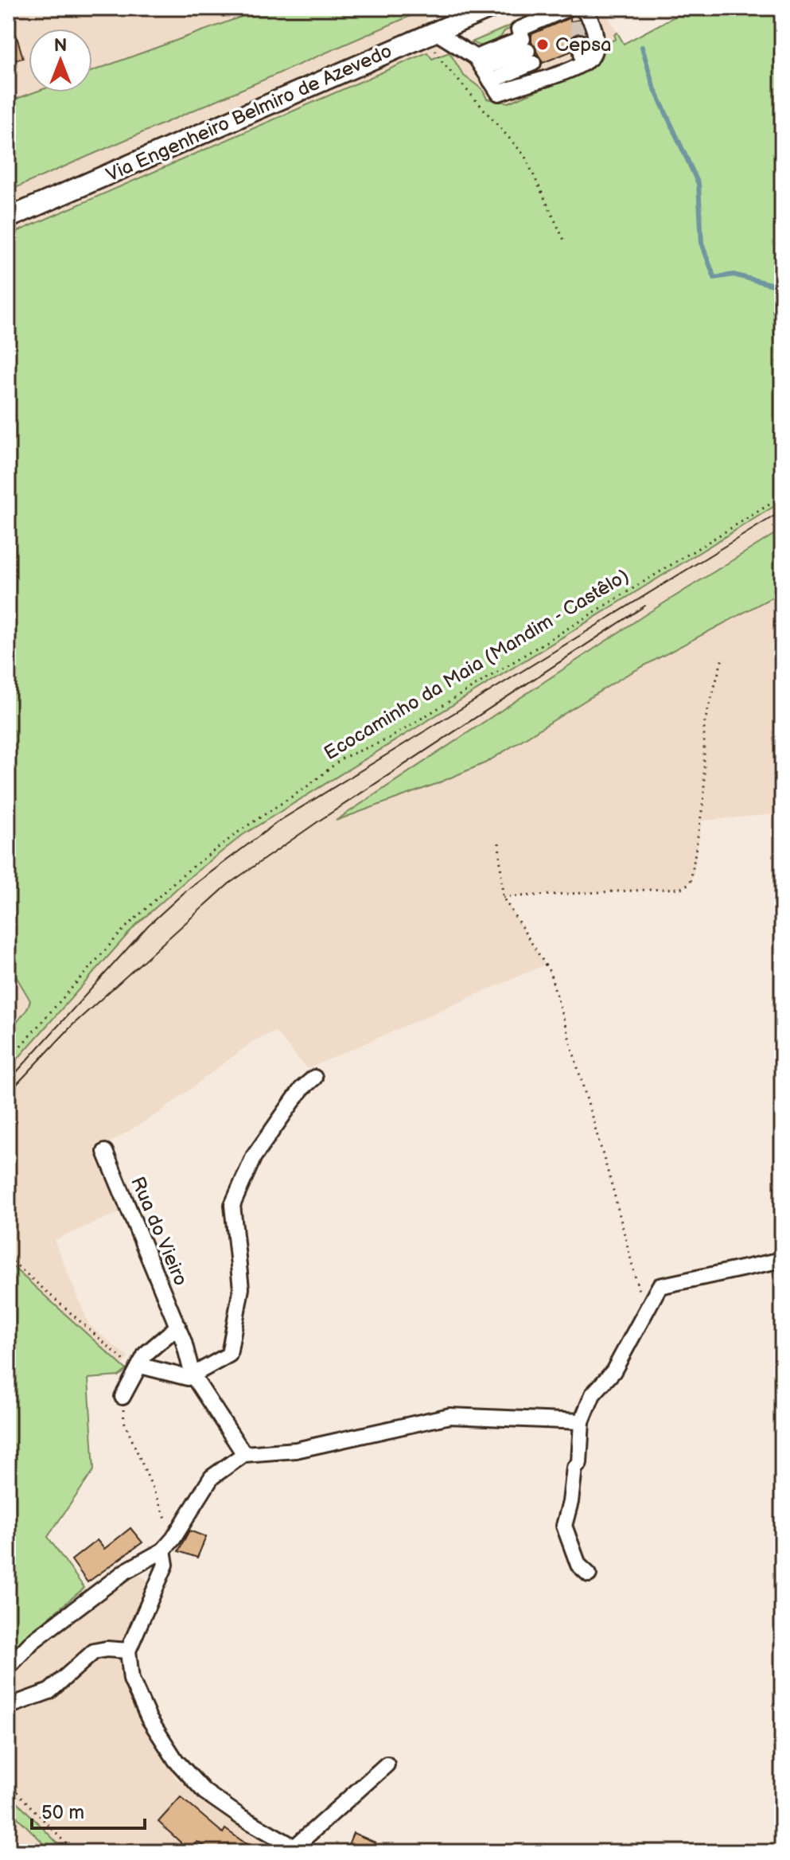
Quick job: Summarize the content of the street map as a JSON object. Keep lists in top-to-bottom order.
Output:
{
  "streets": {
    "main road": ["Via Engenheiro Belmiro de Azevedo"],
    "street": ["Rua do Vieiro"],
    "path": ["Ecocaminho da Maia (Mandim - Castêlo)"]
  },
  "places": ["Cepsa"],
  "scale_bar": "50 m",
  "north": "top"
}
